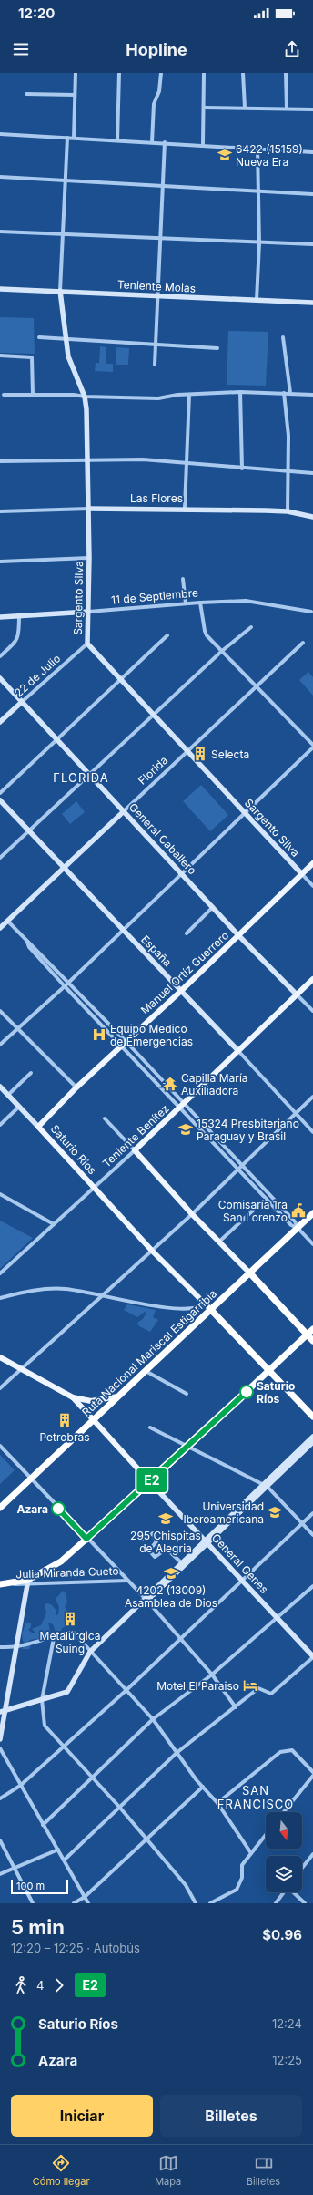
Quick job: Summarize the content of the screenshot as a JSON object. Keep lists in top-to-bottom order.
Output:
{
  "streets": {
    "highway": ["Saturio Ríos", "Ruta Nacional Mariscal Estigarribia", "Julia Miranda Cueto"],
    "main road": ["Manuel Ortíz Guerrero", "Teniente Benítez", "General Genes"],
    "street": [
      "Teniente Molas",
      "Las Flores",
      "11 de Septiembre",
      "Sargento Silva",
      "22 de Julio",
      "Florida",
      "General Caballero",
      "España"
    ]
  },
  "crossings": [
    ["Teniente Molas", "Sargento Silva"],
    ["Las Flores", "Sargento Silva"],
    ["11 de Septiembre", "Sargento Silva"],
    ["Sargento Silva", "22 de Julio"],
    ["Sargento Silva", "Florida"],
    ["Sargento Silva", "Manuel Ortíz Guerrero"],
    ["22 de Julio", "General Caballero"],
    ["Florida", "General Caballero"],
    ["Florida", "España"],
    ["General Caballero", "Manuel Ortíz Guerrero"],
    ["General Caballero", "Teniente Benítez"],
    ["España", "Manuel Ortíz Guerrero"],
    ["España", "Teniente Benítez"],
    ["Manuel Ortíz Guerrero", "Saturio Ríos"],
    ["Teniente Benítez", "Saturio Ríos"],
    ["Saturio Ríos", "Ruta Nacional Mariscal Estigarribia"],
    ["Saturio Ríos", "Julia Miranda Cueto"],
    ["Ruta Nacional Mariscal Estigarribia", "General Genes"],
    ["General Genes", "Julia Miranda Cueto"]
  ],
  "districts": ["FLORIDA", "SAN FRANCISCO"],
  "places": {
    "school or university": [
      "6422 (15159) Nueva Era",
      "15324 Presbiteriano Paraguay y Brasil",
      "Universidad Iberoamericana",
      "295 Chispitas de Alegria",
      "4202 (13009) Asamblea de Dios"
    ],
    "building": ["Selecta", "Petrobras", "Metalúrgica Suing"],
    "hospital": ["Equipo Medico de Emergencias"],
    "temple": ["Capilla María Auxiliadora"],
    "public building": ["Comisaría 1ra San Lorenzo"],
    "other": ["Saturio Ríos", "Azara"],
    "hotel": ["Motel El Paraiso"]
  },
  "lines": ["bus line E2"],
  "scale_bar": "100 m",
  "north": "bottom",
  "page": {
    "status": "12:20",
    "header": "Hopline",
    "on_map": "E2",
    "scale": "100 m",
    "heading": ["5 min", "12:20 – 12:25 · Autobús", "$0.96"],
    "legs": ["4", "E2"],
    "list": [
      {
        "name": "Saturio Ríos",
        "value": "12:24"
      },
      {
        "name": "Azara",
        "value": "12:25"
      }
    ],
    "buttons": ["Iniciar", "Billetes"],
    "tabs": ["Cómo llegar", "Mapa", "Billetes"]
  }
}
